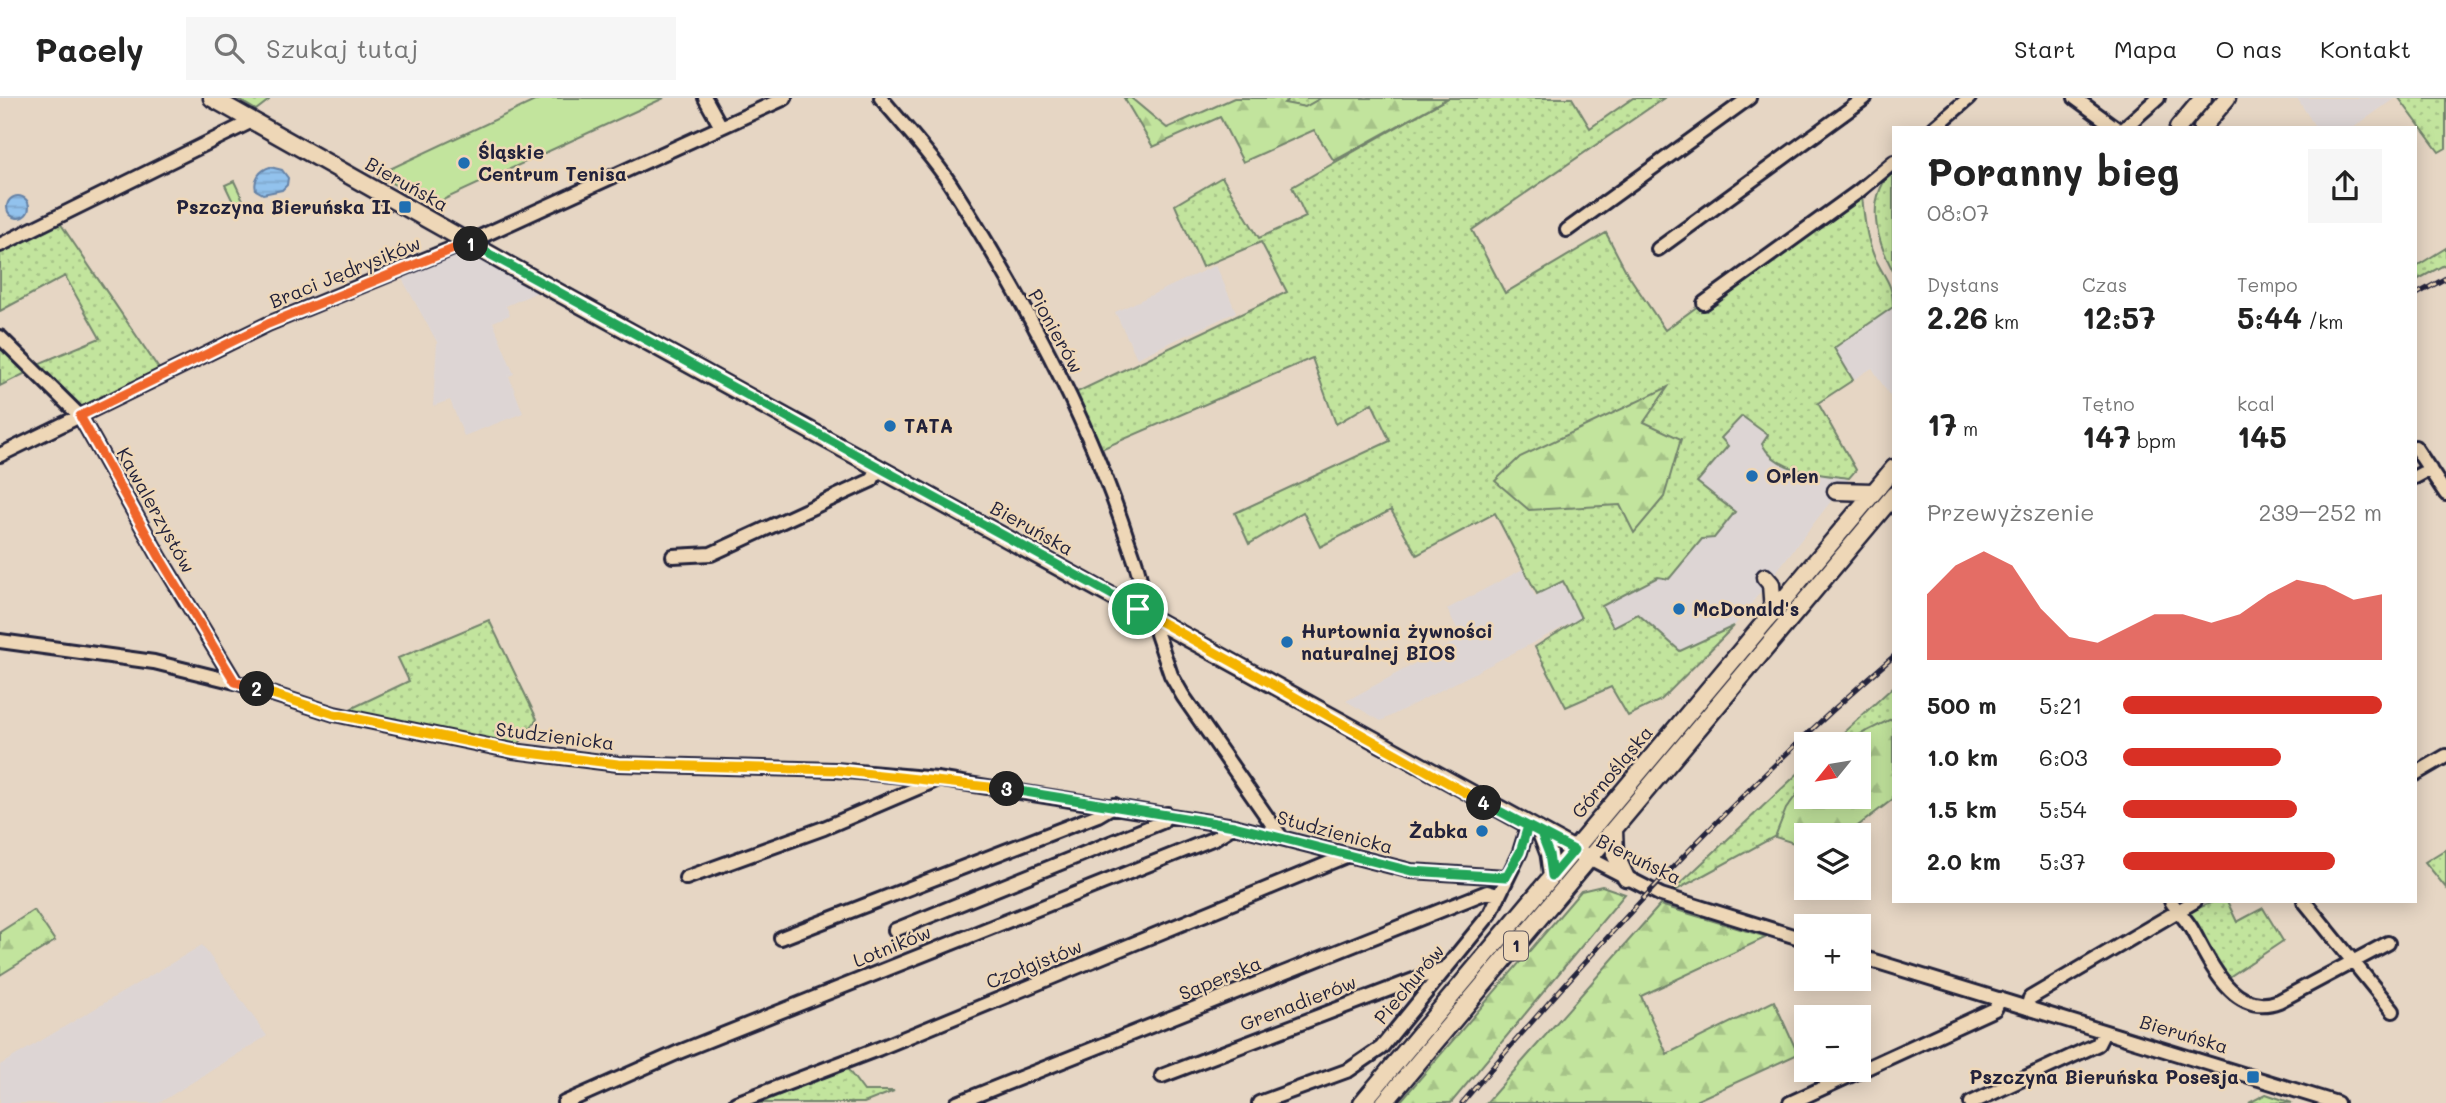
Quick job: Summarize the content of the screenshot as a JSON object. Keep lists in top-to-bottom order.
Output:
{
  "streets": {
    "main road": ["Bieruńska", "Górnośląska", "1"],
    "street": [
      "Braci Jędrysików",
      "Pionierów",
      "Kawalerzystów",
      "Studzienicka",
      "Lotników",
      "Czołgistów",
      "Saperska",
      "Piechurów",
      "Grenadierów"
    ]
  },
  "crossings": [
    ["Bieruńska", "Braci Jędrysików"],
    ["Bieruńska", "Pionierów"],
    ["Bieruńska", "Górnośląska"],
    ["Bieruńska", "Piechurów"],
    ["Braci Jędrysików", "Kawalerzystów"],
    ["Kawalerzystów", "Studzienicka"],
    ["Studzienicka", "Lotników"],
    ["Studzienicka", "Czołgistów"],
    ["Studzienicka", "Piechurów"],
    ["Saperska", "Piechurów"],
    ["Piechurów", "Grenadierów"]
  ],
  "places": {
    "other": [
      "Śląskie Centrum Tenisa",
      "TATA",
      "Orlen",
      "McDonald's",
      "Hurtownia żywności naturalnej BIOS",
      "Żabka"
    ],
    "transit": ["Pszczyna Bieruńska II", "Pszczyna Bieruńska Posesja"]
  },
  "north": "bottom left",
  "page": {
    "header": "Pacely",
    "search": "Szukaj tutaj",
    "nav": [
      "Start",
      "Mapa",
      "O nas",
      "Kontakt"
    ],
    "heading": ["Poranny bieg", "08:07"],
    "pins": [
      "1",
      "2",
      "3",
      "4"
    ],
    "stats": [
      ["Dystans", "2.26 km"],
      ["Czas", "12:57"],
      ["Tempo", "5:44 /km"],
      ["17 m"],
      ["Tętno", "147 bpm"],
      ["kcal", "145"]
    ],
    "chart": ["Przewyższenie", "239–252 m"],
    "list": [
      {
        "name": "500 m",
        "note": "5:21"
      },
      {
        "name": "1.0 km",
        "note": "6:03"
      },
      {
        "name": "1.5 km",
        "note": "5:54"
      },
      {
        "name": "2.0 km",
        "note": "5:37"
      }
    ],
    "map_buttons": ["+", "−"]
  }
}
